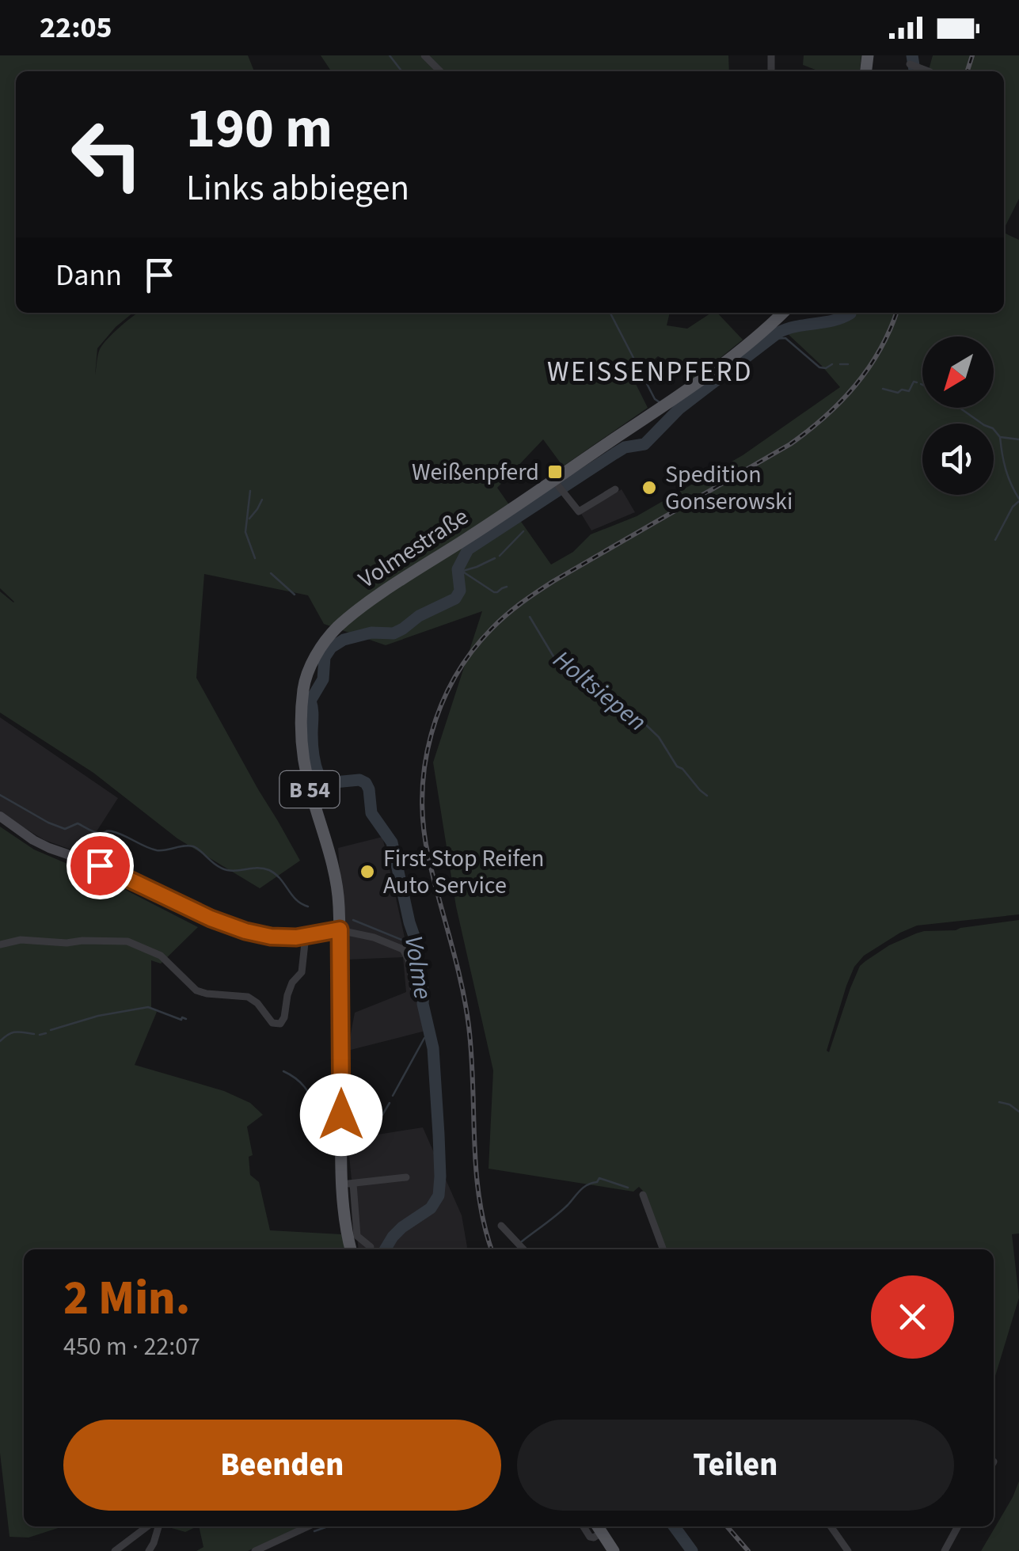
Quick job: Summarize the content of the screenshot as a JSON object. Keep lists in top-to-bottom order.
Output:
{
  "streets": {
    "main road": ["Volmestraße", "B 54"]
  },
  "crossings": [
    ["Volmestraße", "B 54"]
  ],
  "districts": ["WEISSENPFERD"],
  "water": ["Holtsiepen", "Volme"],
  "places": {
    "transit": ["Weißenpferd"],
    "other": ["Spedition Gonserowski", "First Stop Reifen Auto Service"]
  },
  "north": "bottom left",
  "page": {
    "status": "22:05",
    "turn": ["190 m", "Links abbiegen"],
    "then": "Dann",
    "heading": ["2 Min.", "450 m · 22:07"],
    "buttons": ["Beenden", "Teilen"]
  }
}
